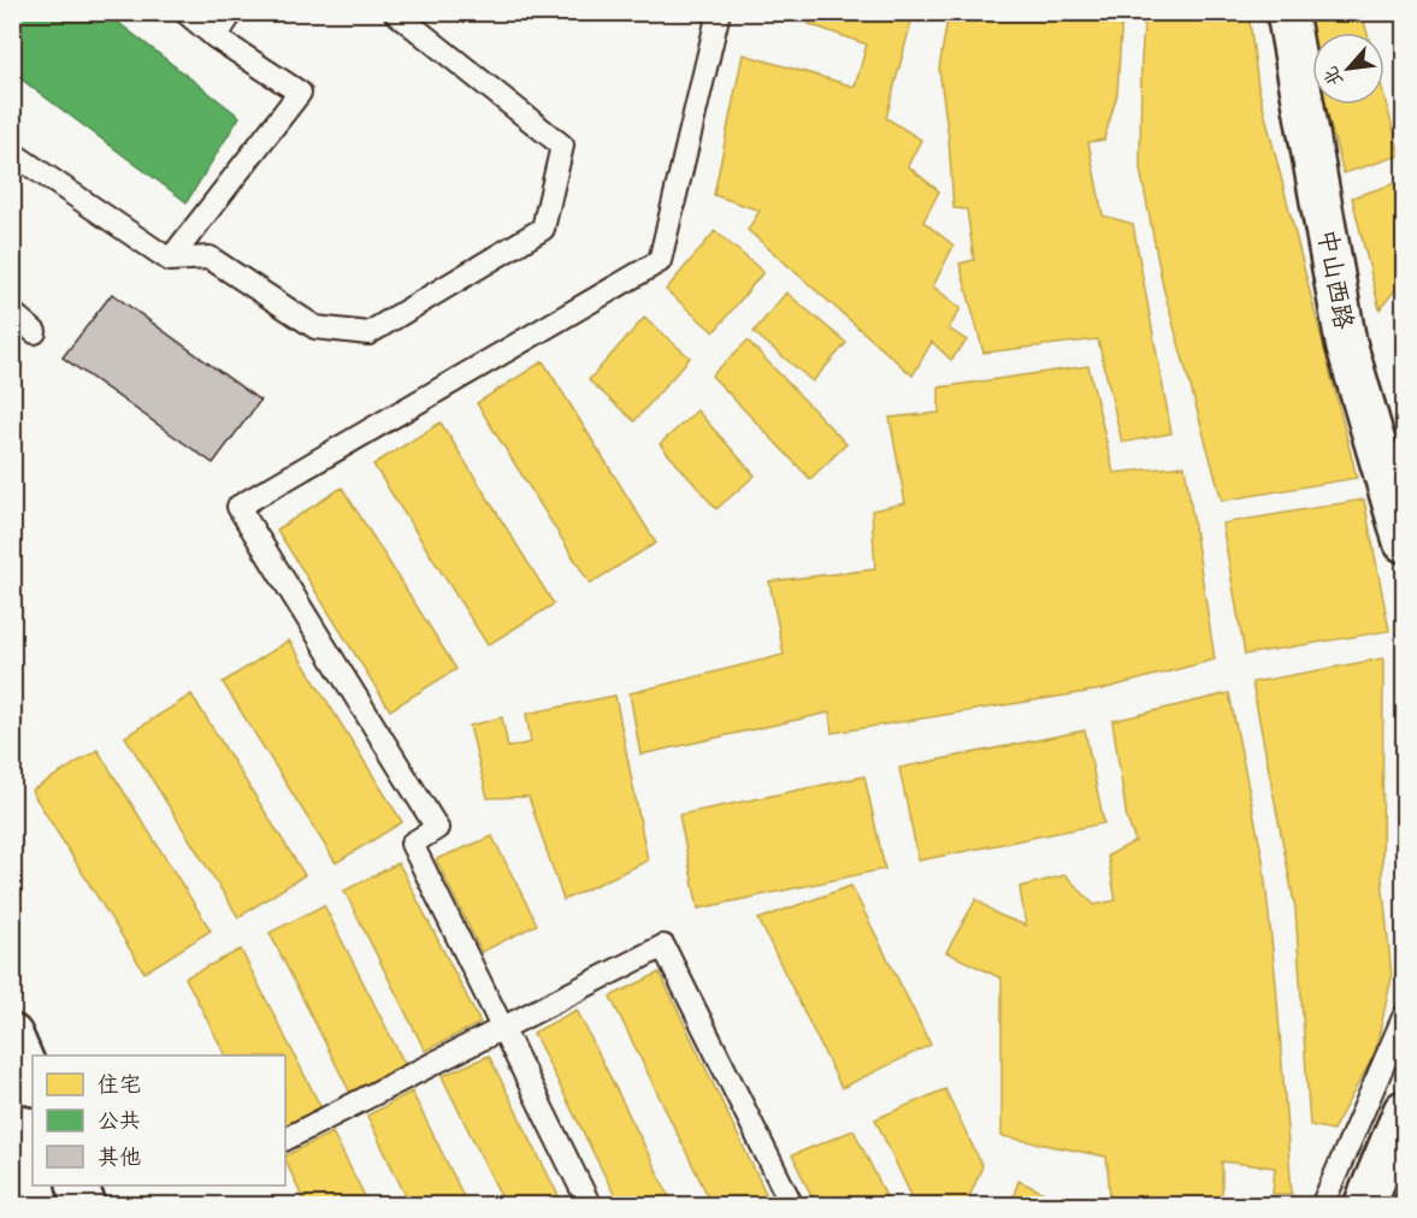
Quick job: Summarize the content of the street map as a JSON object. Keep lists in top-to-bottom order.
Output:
{
  "streets": {
    "street": ["中山西路"]
  },
  "legend": ["住宅", "公共", "其他"],
  "north": "bottom left"
}
